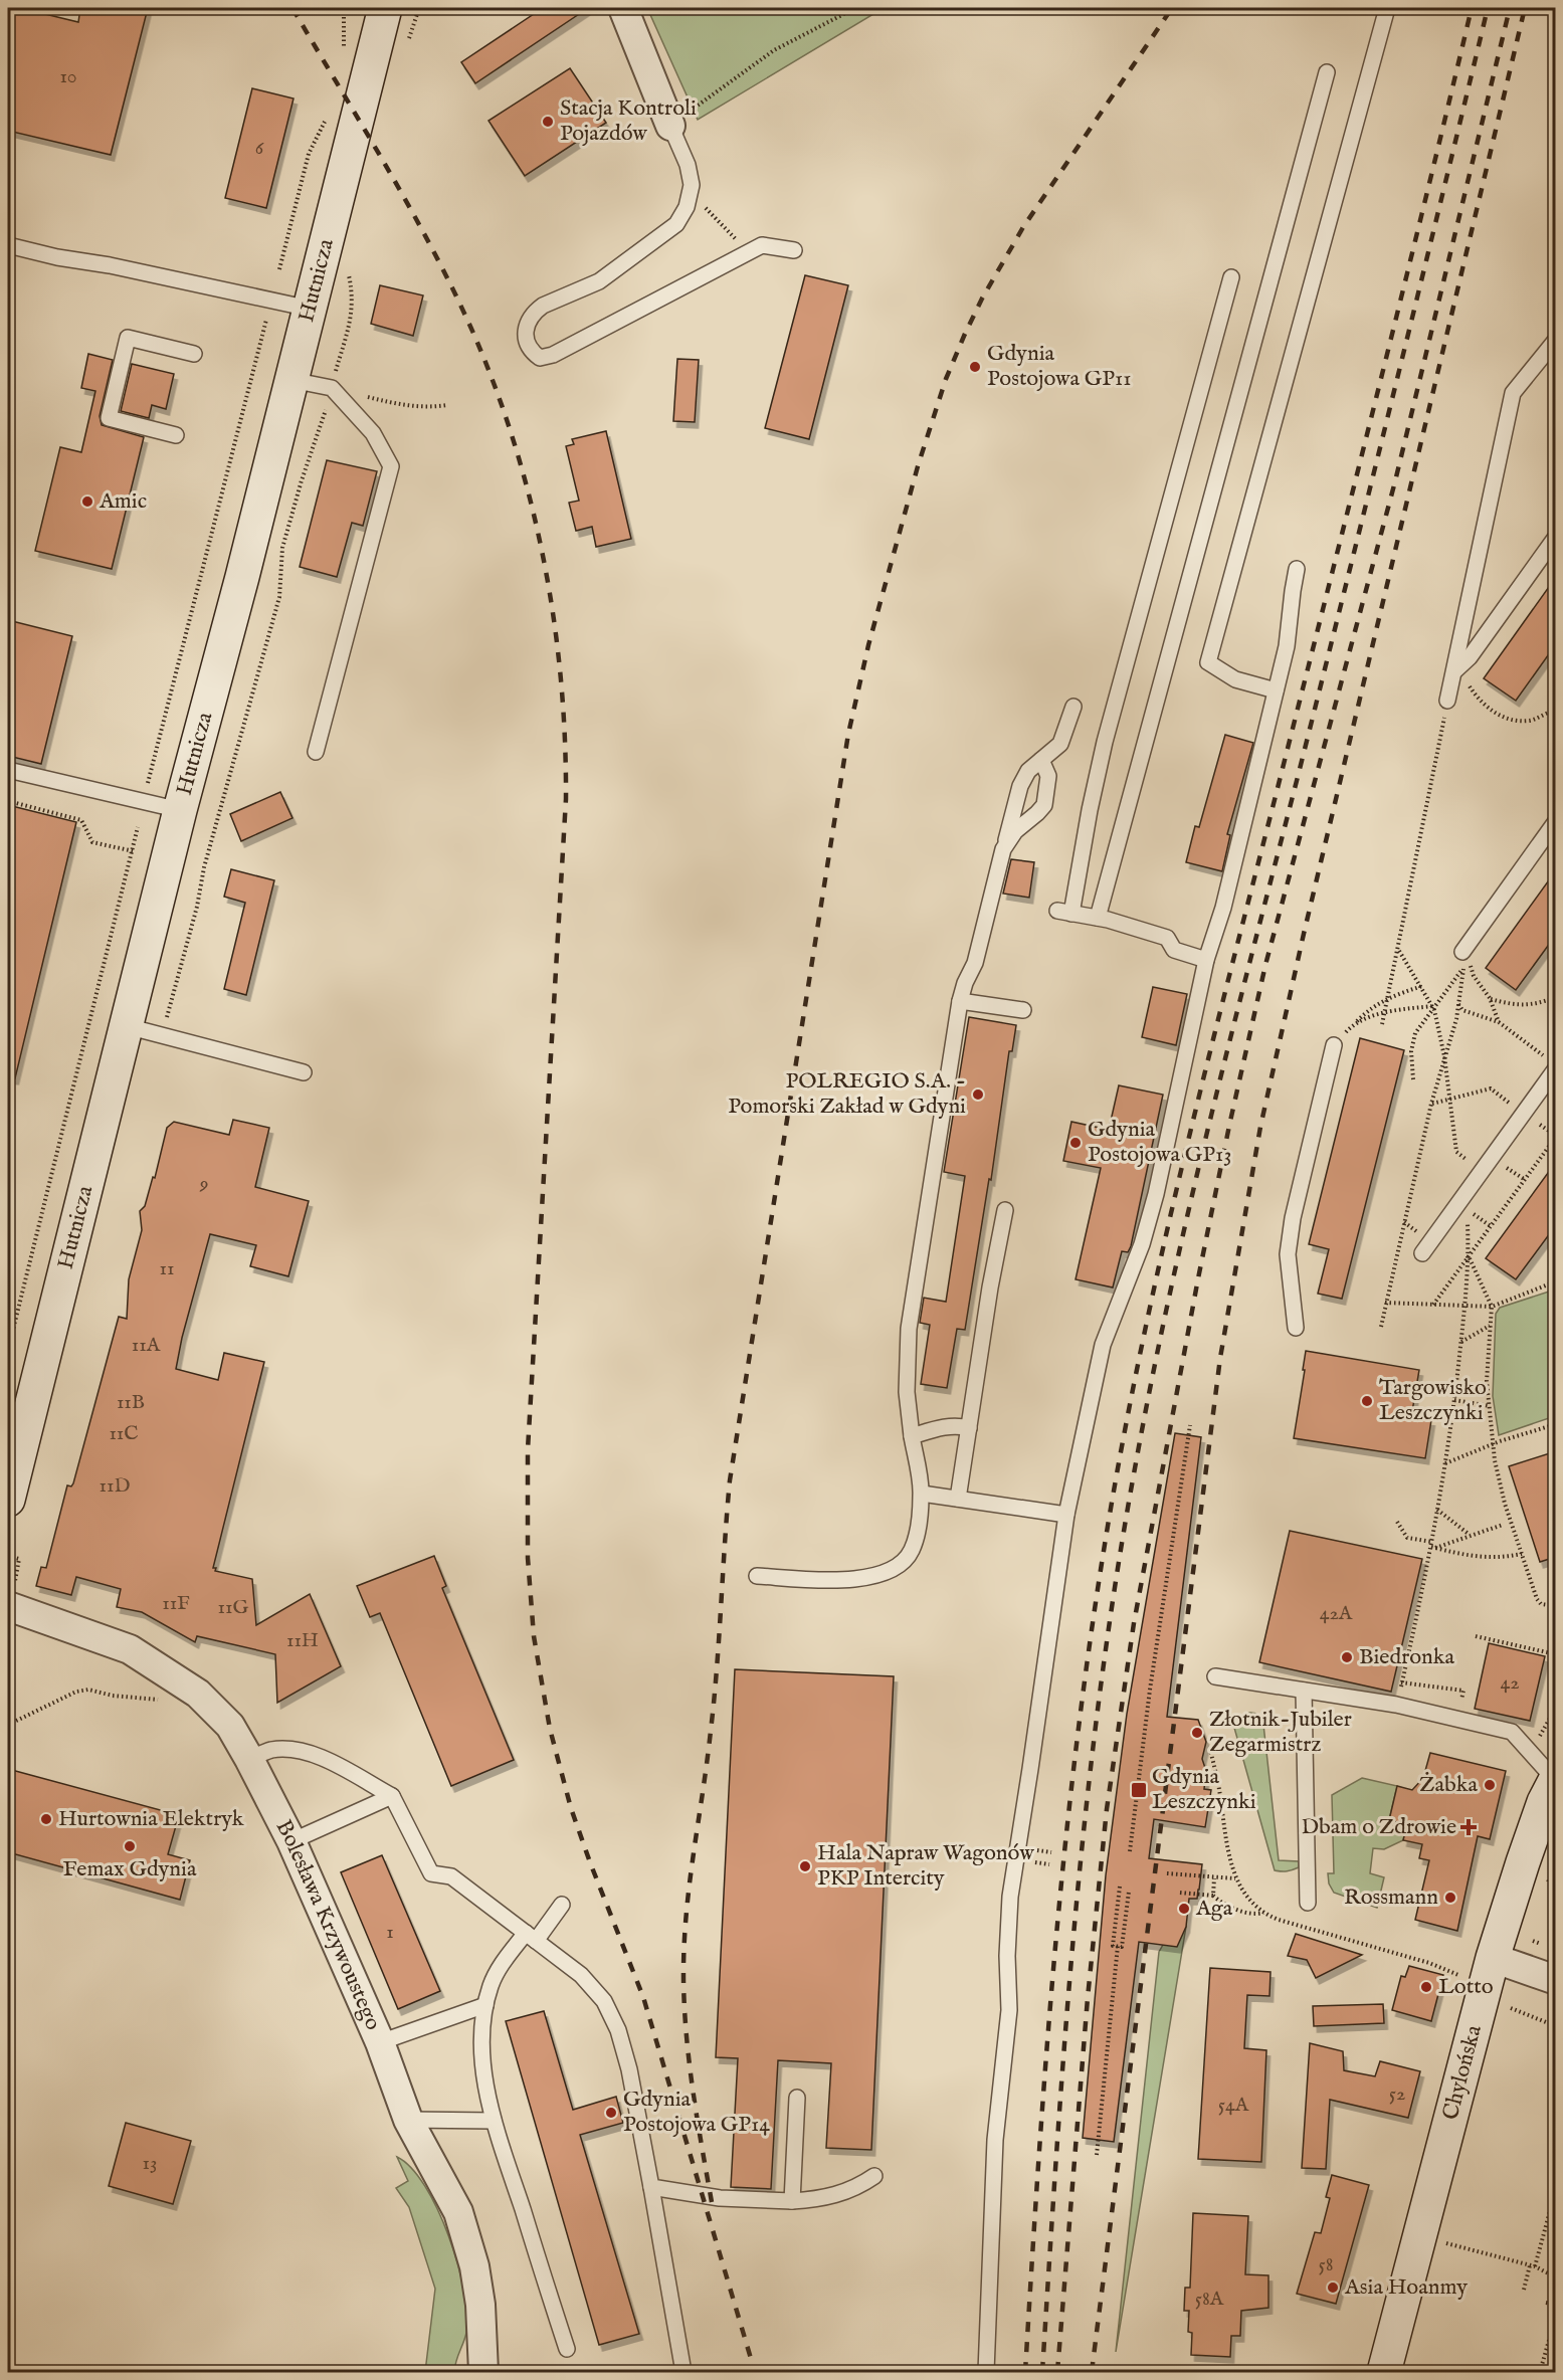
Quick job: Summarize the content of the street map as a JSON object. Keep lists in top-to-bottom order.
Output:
{
  "streets": {
    "main road": ["Hutnicza", "Chylońska"],
    "street": ["Bolesława Krzywoustego"]
  },
  "places": {
    "other": [
      "Stacja Kontroli Pojazdów",
      "Gdynia Postojowa GP11",
      "Amic",
      "POLREGIO S.A. - Pomorski Zakład w Gdyni",
      "Gdynia Postojowa GP13",
      "Targowisko Leszczynki",
      "Biedronka",
      "Złotnik-Jubiler Zegarmistrz",
      "Żabka",
      "Hurtownia Elektryk",
      "Femax Gdynia",
      "Hala Napraw Wagonów PKP Intercity",
      "Rossmann",
      "Aga",
      "Lotto",
      "Gdynia Postojowa GP14",
      "Asia Hoanmy"
    ],
    "transit": ["Gdynia Leszczynki"],
    "health": ["Dbam o Zdrowie"]
  },
  "house_numbers": [
    "10",
    "6",
    "9",
    "11",
    "11A",
    "11B",
    "11C",
    "11D",
    "11F",
    "11G",
    "42A",
    "11H",
    "42",
    "1",
    "52",
    "54A",
    "13",
    "58",
    "58A"
  ]
}
